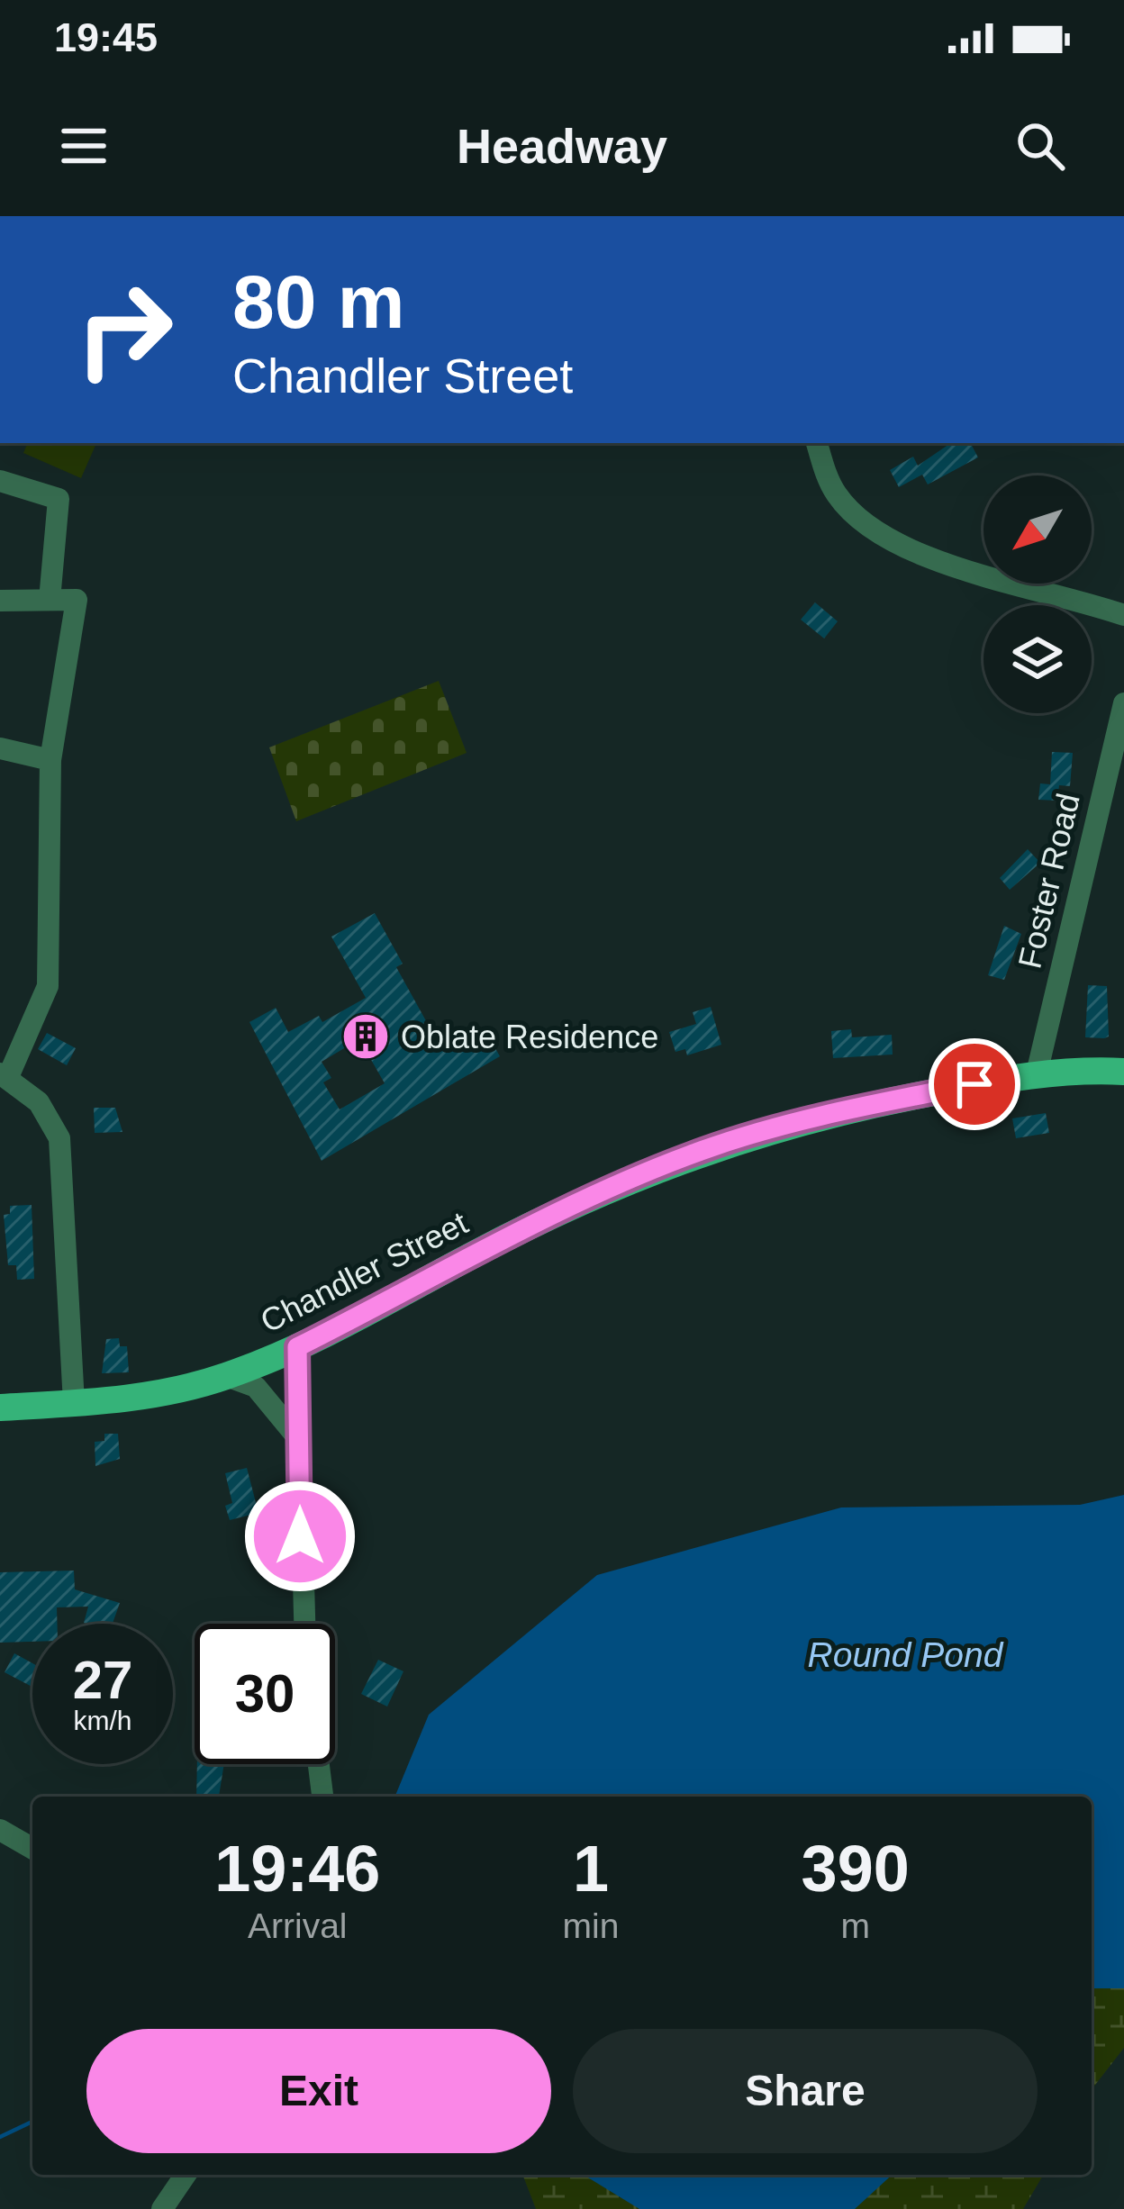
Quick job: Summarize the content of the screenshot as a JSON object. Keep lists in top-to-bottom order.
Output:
{
  "streets": {
    "main road": ["Chandler Street"],
    "street": ["Foster Road"]
  },
  "crossings": [
    ["Foster Road", "Chandler Street"]
  ],
  "water": ["Round Pond"],
  "places": {
    "building": ["Oblate Residence"]
  },
  "north": "bottom left",
  "page": {
    "status": "19:45",
    "header": "Headway",
    "turn": ["80 m", "Chandler Street"],
    "speed": "27 km/h",
    "limit": "30",
    "eta": [
      "19:46",
      "Arrival",
      "1",
      "min",
      "390",
      "m"
    ],
    "buttons": ["Exit", "Share"]
  }
}
